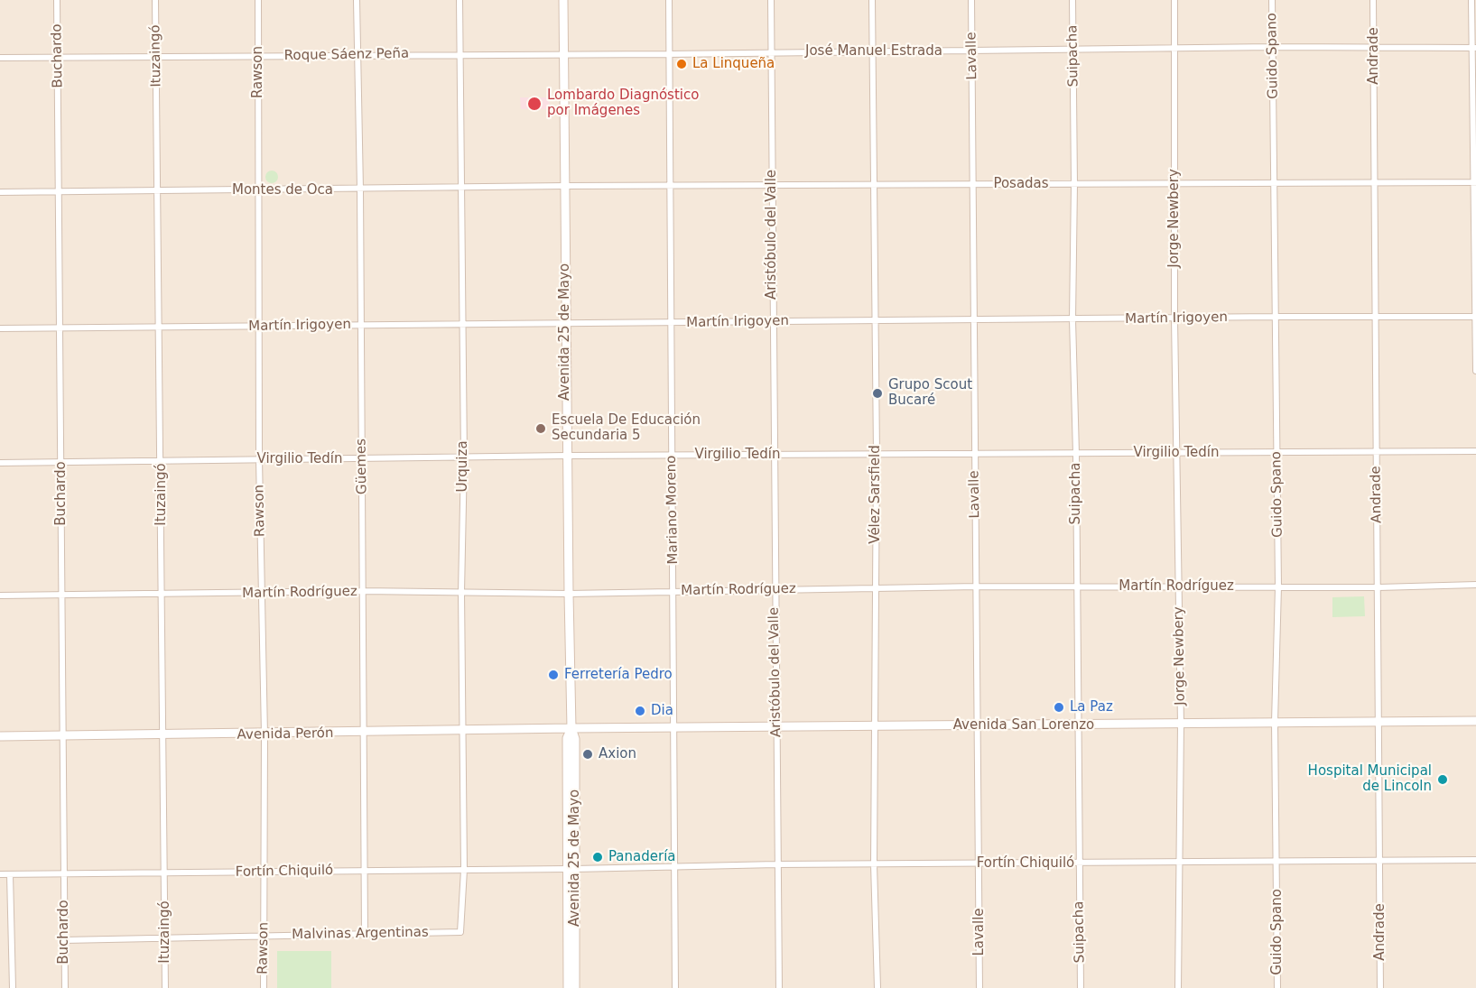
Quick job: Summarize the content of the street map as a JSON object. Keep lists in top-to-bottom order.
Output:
{
  "streets": {
    "main road": ["Avenida 25 de Mayo", "Avenida San Lorenzo", "Avenida Perón"],
    "street": [
      "José Manuel Estrada",
      "Roque Sáenz Peña",
      "Buchardo",
      "Ituzaingó",
      "Lavalle",
      "Suipacha",
      "Guido Spano",
      "Andrade",
      "Rawson",
      "Posadas",
      "Montes de Oca",
      "Jorge Newbery",
      "Aristóbulo del Valle",
      "Martín Irigoyen",
      "Virgilio Tedín",
      "Güemes",
      "Urquiza",
      "Vélez Sarsfield",
      "Mariano Moreno",
      "Martín Rodríguez",
      "Fortín Chiquiló",
      "Malvinas Argentinas"
    ]
  },
  "crossings": [
    ["José Manuel Estrada", "Roque Sáenz Peña"],
    ["José Manuel Estrada", "Lavalle"],
    ["José Manuel Estrada", "Suipacha"],
    ["José Manuel Estrada", "Guido Spano"],
    ["José Manuel Estrada", "Andrade"],
    ["José Manuel Estrada", "Jorge Newbery"],
    ["José Manuel Estrada", "Aristóbulo del Valle"],
    ["José Manuel Estrada", "Avenida 25 de Mayo"],
    ["José Manuel Estrada", "Vélez Sarsfield"],
    ["José Manuel Estrada", "Mariano Moreno"],
    ["Roque Sáenz Peña", "Buchardo"],
    ["Roque Sáenz Peña", "Ituzaingó"],
    ["Roque Sáenz Peña", "Rawson"],
    ["Roque Sáenz Peña", "Avenida 25 de Mayo"],
    ["Roque Sáenz Peña", "Güemes"],
    ["Roque Sáenz Peña", "Urquiza"],
    ["Buchardo", "Montes de Oca"],
    ["Buchardo", "Martín Irigoyen"],
    ["Buchardo", "Virgilio Tedín"],
    ["Buchardo", "Martín Rodríguez"],
    ["Buchardo", "Avenida Perón"],
    ["Buchardo", "Fortín Chiquiló"],
    ["Buchardo", "Malvinas Argentinas"],
    ["Ituzaingó", "Montes de Oca"],
    ["Ituzaingó", "Martín Irigoyen"],
    ["Ituzaingó", "Virgilio Tedín"],
    ["Ituzaingó", "Martín Rodríguez"],
    ["Ituzaingó", "Avenida Perón"],
    ["Ituzaingó", "Fortín Chiquiló"],
    ["Ituzaingó", "Malvinas Argentinas"],
    ["Lavalle", "Posadas"],
    ["Lavalle", "Martín Irigoyen"],
    ["Lavalle", "Virgilio Tedín"],
    ["Lavalle", "Martín Rodríguez"],
    ["Lavalle", "Avenida San Lorenzo"],
    ["Lavalle", "Fortín Chiquiló"],
    ["Suipacha", "Posadas"],
    ["Suipacha", "Martín Irigoyen"],
    ["Suipacha", "Virgilio Tedín"],
    ["Suipacha", "Martín Rodríguez"],
    ["Suipacha", "Avenida San Lorenzo"],
    ["Suipacha", "Fortín Chiquiló"],
    ["Guido Spano", "Posadas"],
    ["Guido Spano", "Martín Irigoyen"],
    ["Guido Spano", "Virgilio Tedín"],
    ["Guido Spano", "Martín Rodríguez"],
    ["Guido Spano", "Avenida San Lorenzo"],
    ["Guido Spano", "Fortín Chiquiló"],
    ["Andrade", "Posadas"],
    ["Andrade", "Martín Irigoyen"],
    ["Andrade", "Virgilio Tedín"],
    ["Andrade", "Martín Rodríguez"],
    ["Andrade", "Avenida San Lorenzo"],
    ["Andrade", "Fortín Chiquiló"],
    ["Rawson", "Montes de Oca"],
    ["Rawson", "Martín Irigoyen"],
    ["Rawson", "Virgilio Tedín"],
    ["Rawson", "Martín Rodríguez"],
    ["Rawson", "Avenida Perón"],
    ["Rawson", "Fortín Chiquiló"],
    ["Rawson", "Malvinas Argentinas"],
    ["Posadas", "Montes de Oca"],
    ["Posadas", "Jorge Newbery"],
    ["Posadas", "Aristóbulo del Valle"],
    ["Posadas", "Avenida 25 de Mayo"],
    ["Posadas", "Vélez Sarsfield"],
    ["Posadas", "Mariano Moreno"],
    ["Montes de Oca", "Avenida 25 de Mayo"],
    ["Montes de Oca", "Güemes"],
    ["Montes de Oca", "Urquiza"],
    ["Jorge Newbery", "Martín Irigoyen"],
    ["Jorge Newbery", "Virgilio Tedín"],
    ["Jorge Newbery", "Martín Rodríguez"],
    ["Jorge Newbery", "Avenida San Lorenzo"],
    ["Jorge Newbery", "Fortín Chiquiló"],
    ["Aristóbulo del Valle", "Martín Irigoyen"],
    ["Aristóbulo del Valle", "Virgilio Tedín"],
    ["Aristóbulo del Valle", "Martín Rodríguez"],
    ["Aristóbulo del Valle", "Avenida San Lorenzo"],
    ["Aristóbulo del Valle", "Fortín Chiquiló"],
    ["Martín Irigoyen", "Avenida 25 de Mayo"],
    ["Martín Irigoyen", "Güemes"],
    ["Martín Irigoyen", "Urquiza"],
    ["Martín Irigoyen", "Vélez Sarsfield"],
    ["Martín Irigoyen", "Mariano Moreno"],
    ["Avenida 25 de Mayo", "Virgilio Tedín"],
    ["Avenida 25 de Mayo", "Martín Rodríguez"],
    ["Avenida 25 de Mayo", "Avenida San Lorenzo"],
    ["Avenida 25 de Mayo", "Avenida Perón"],
    ["Avenida 25 de Mayo", "Fortín Chiquiló"],
    ["Virgilio Tedín", "Güemes"],
    ["Virgilio Tedín", "Urquiza"],
    ["Virgilio Tedín", "Vélez Sarsfield"],
    ["Virgilio Tedín", "Mariano Moreno"],
    ["Güemes", "Martín Rodríguez"],
    ["Güemes", "Avenida Perón"],
    ["Güemes", "Fortín Chiquiló"],
    ["Güemes", "Malvinas Argentinas"],
    ["Urquiza", "Martín Rodríguez"],
    ["Urquiza", "Avenida Perón"],
    ["Urquiza", "Fortín Chiquiló"],
    ["Urquiza", "Malvinas Argentinas"],
    ["Vélez Sarsfield", "Martín Rodríguez"],
    ["Vélez Sarsfield", "Avenida San Lorenzo"],
    ["Vélez Sarsfield", "Fortín Chiquiló"],
    ["Mariano Moreno", "Martín Rodríguez"],
    ["Mariano Moreno", "Avenida San Lorenzo"],
    ["Mariano Moreno", "Fortín Chiquiló"],
    ["Avenida San Lorenzo", "Avenida Perón"]
  ],
  "places": [
    "La Linqueña",
    "Lombardo Diagnóstico por Imágenes",
    "Grupo Scout Bucaré",
    "Escuela De Educación Secundaria 5",
    "Ferretería Pedro",
    "La Paz",
    "Dia",
    "Axion",
    "Hospital Municipal de Lincoln",
    "Panadería"
  ]
}
